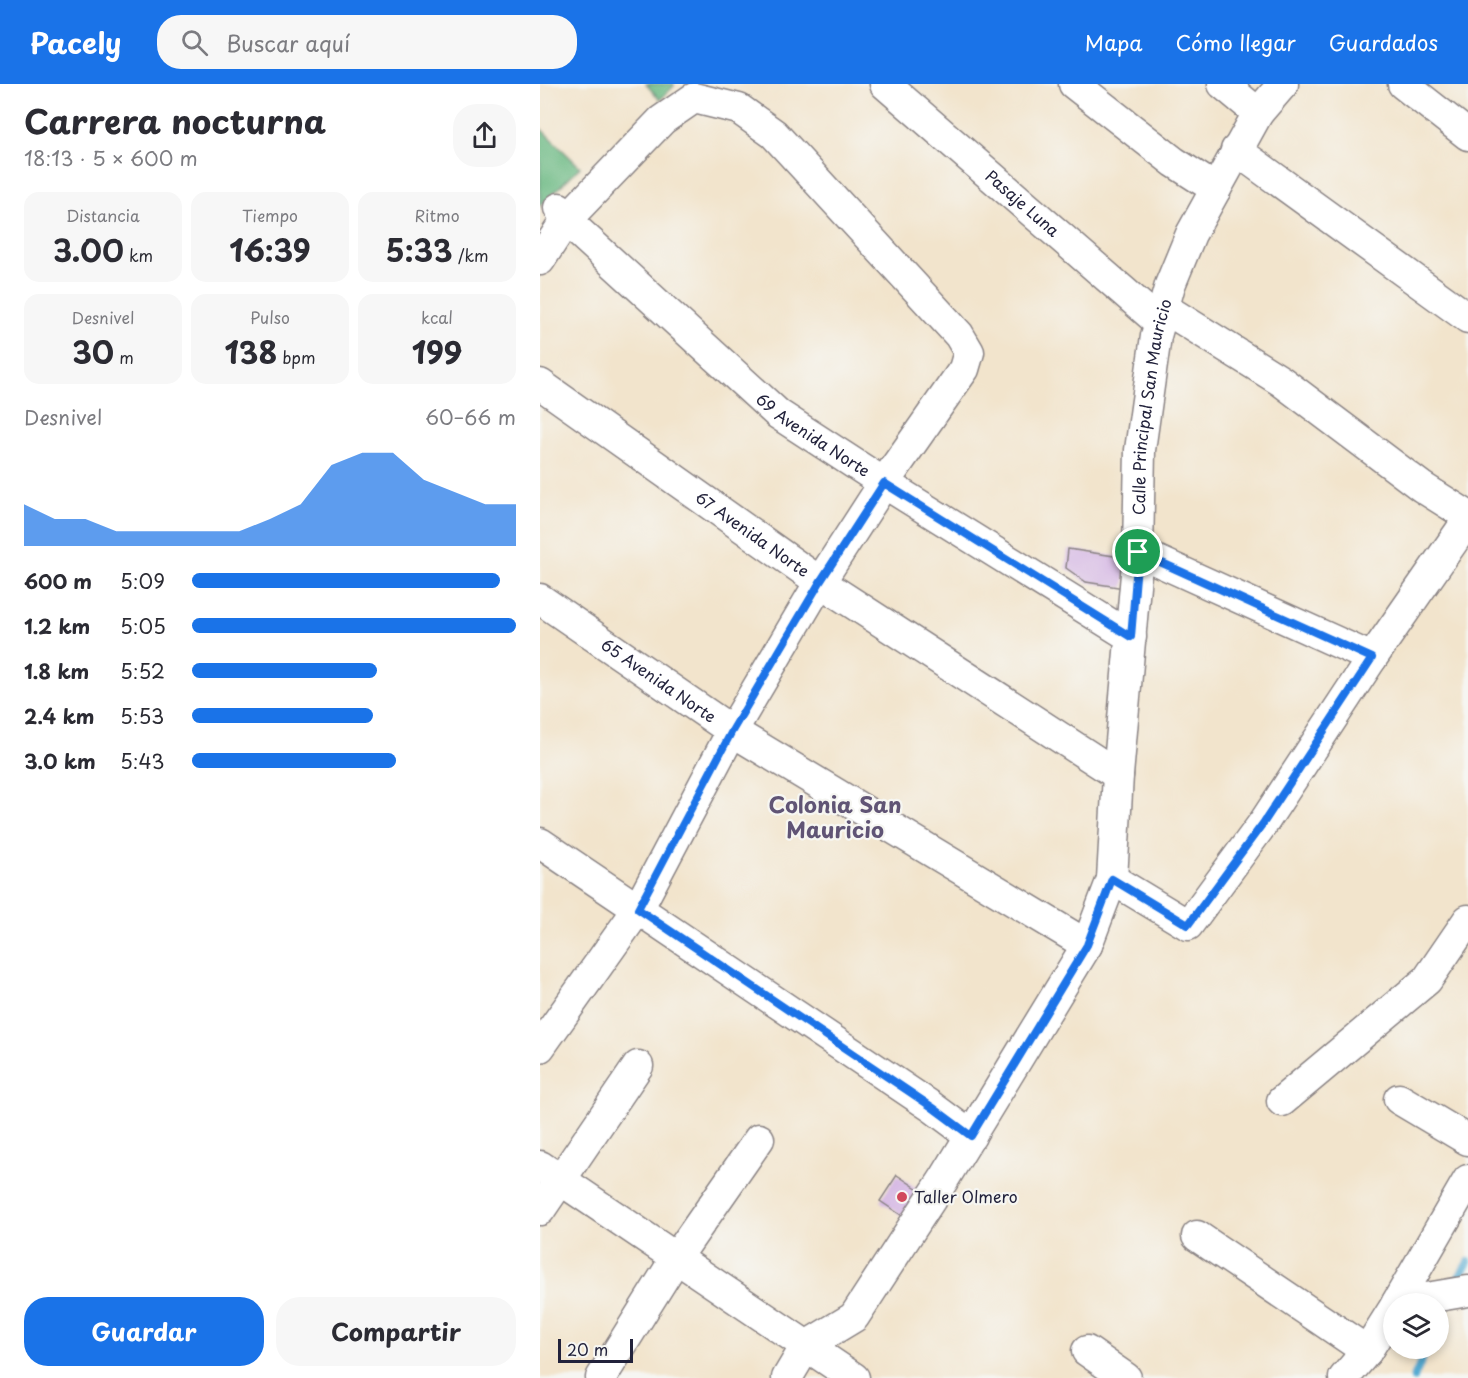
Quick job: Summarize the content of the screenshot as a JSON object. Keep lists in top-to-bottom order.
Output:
{
  "streets": {
    "street": [
      "Pasaje Luna",
      "Calle Principal San Mauricio",
      "69 Avenida Norte",
      "67 Avenida Norte",
      "65 Avenida Norte"
    ]
  },
  "crossings": [
    ["Pasaje Luna", "Calle Principal San Mauricio"],
    ["Calle Principal San Mauricio", "69 Avenida Norte"],
    ["Calle Principal San Mauricio", "67 Avenida Norte"],
    ["Calle Principal San Mauricio", "65 Avenida Norte"]
  ],
  "districts": ["Colonia San Mauricio"],
  "places": ["Taller Olmero"],
  "scale_bar": "20 m",
  "page": {
    "header": "Pacely",
    "search": "Buscar aquí",
    "nav": ["Mapa", "Cómo llegar", "Guardados"],
    "heading": ["Carrera nocturna", "18:13 · 5 × 600 m"],
    "stats": [
      ["Distancia", "3.00 km"],
      ["Tiempo", "16:39"],
      ["Ritmo", "5:33 /km"],
      ["Desnivel", "30 m"],
      ["Pulso", "138 bpm"],
      ["kcal", "199"]
    ],
    "chart": ["Desnivel", "60–66 m"],
    "list": [
      {
        "name": "600 m",
        "note": "5:09"
      },
      {
        "name": "1.2 km",
        "note": "5:05"
      },
      {
        "name": "1.8 km",
        "note": "5:52"
      },
      {
        "name": "2.4 km",
        "note": "5:53"
      },
      {
        "name": "3.0 km",
        "note": "5:43"
      }
    ],
    "buttons": ["Guardar", "Compartir"],
    "scale": "20 m"
  }
}
